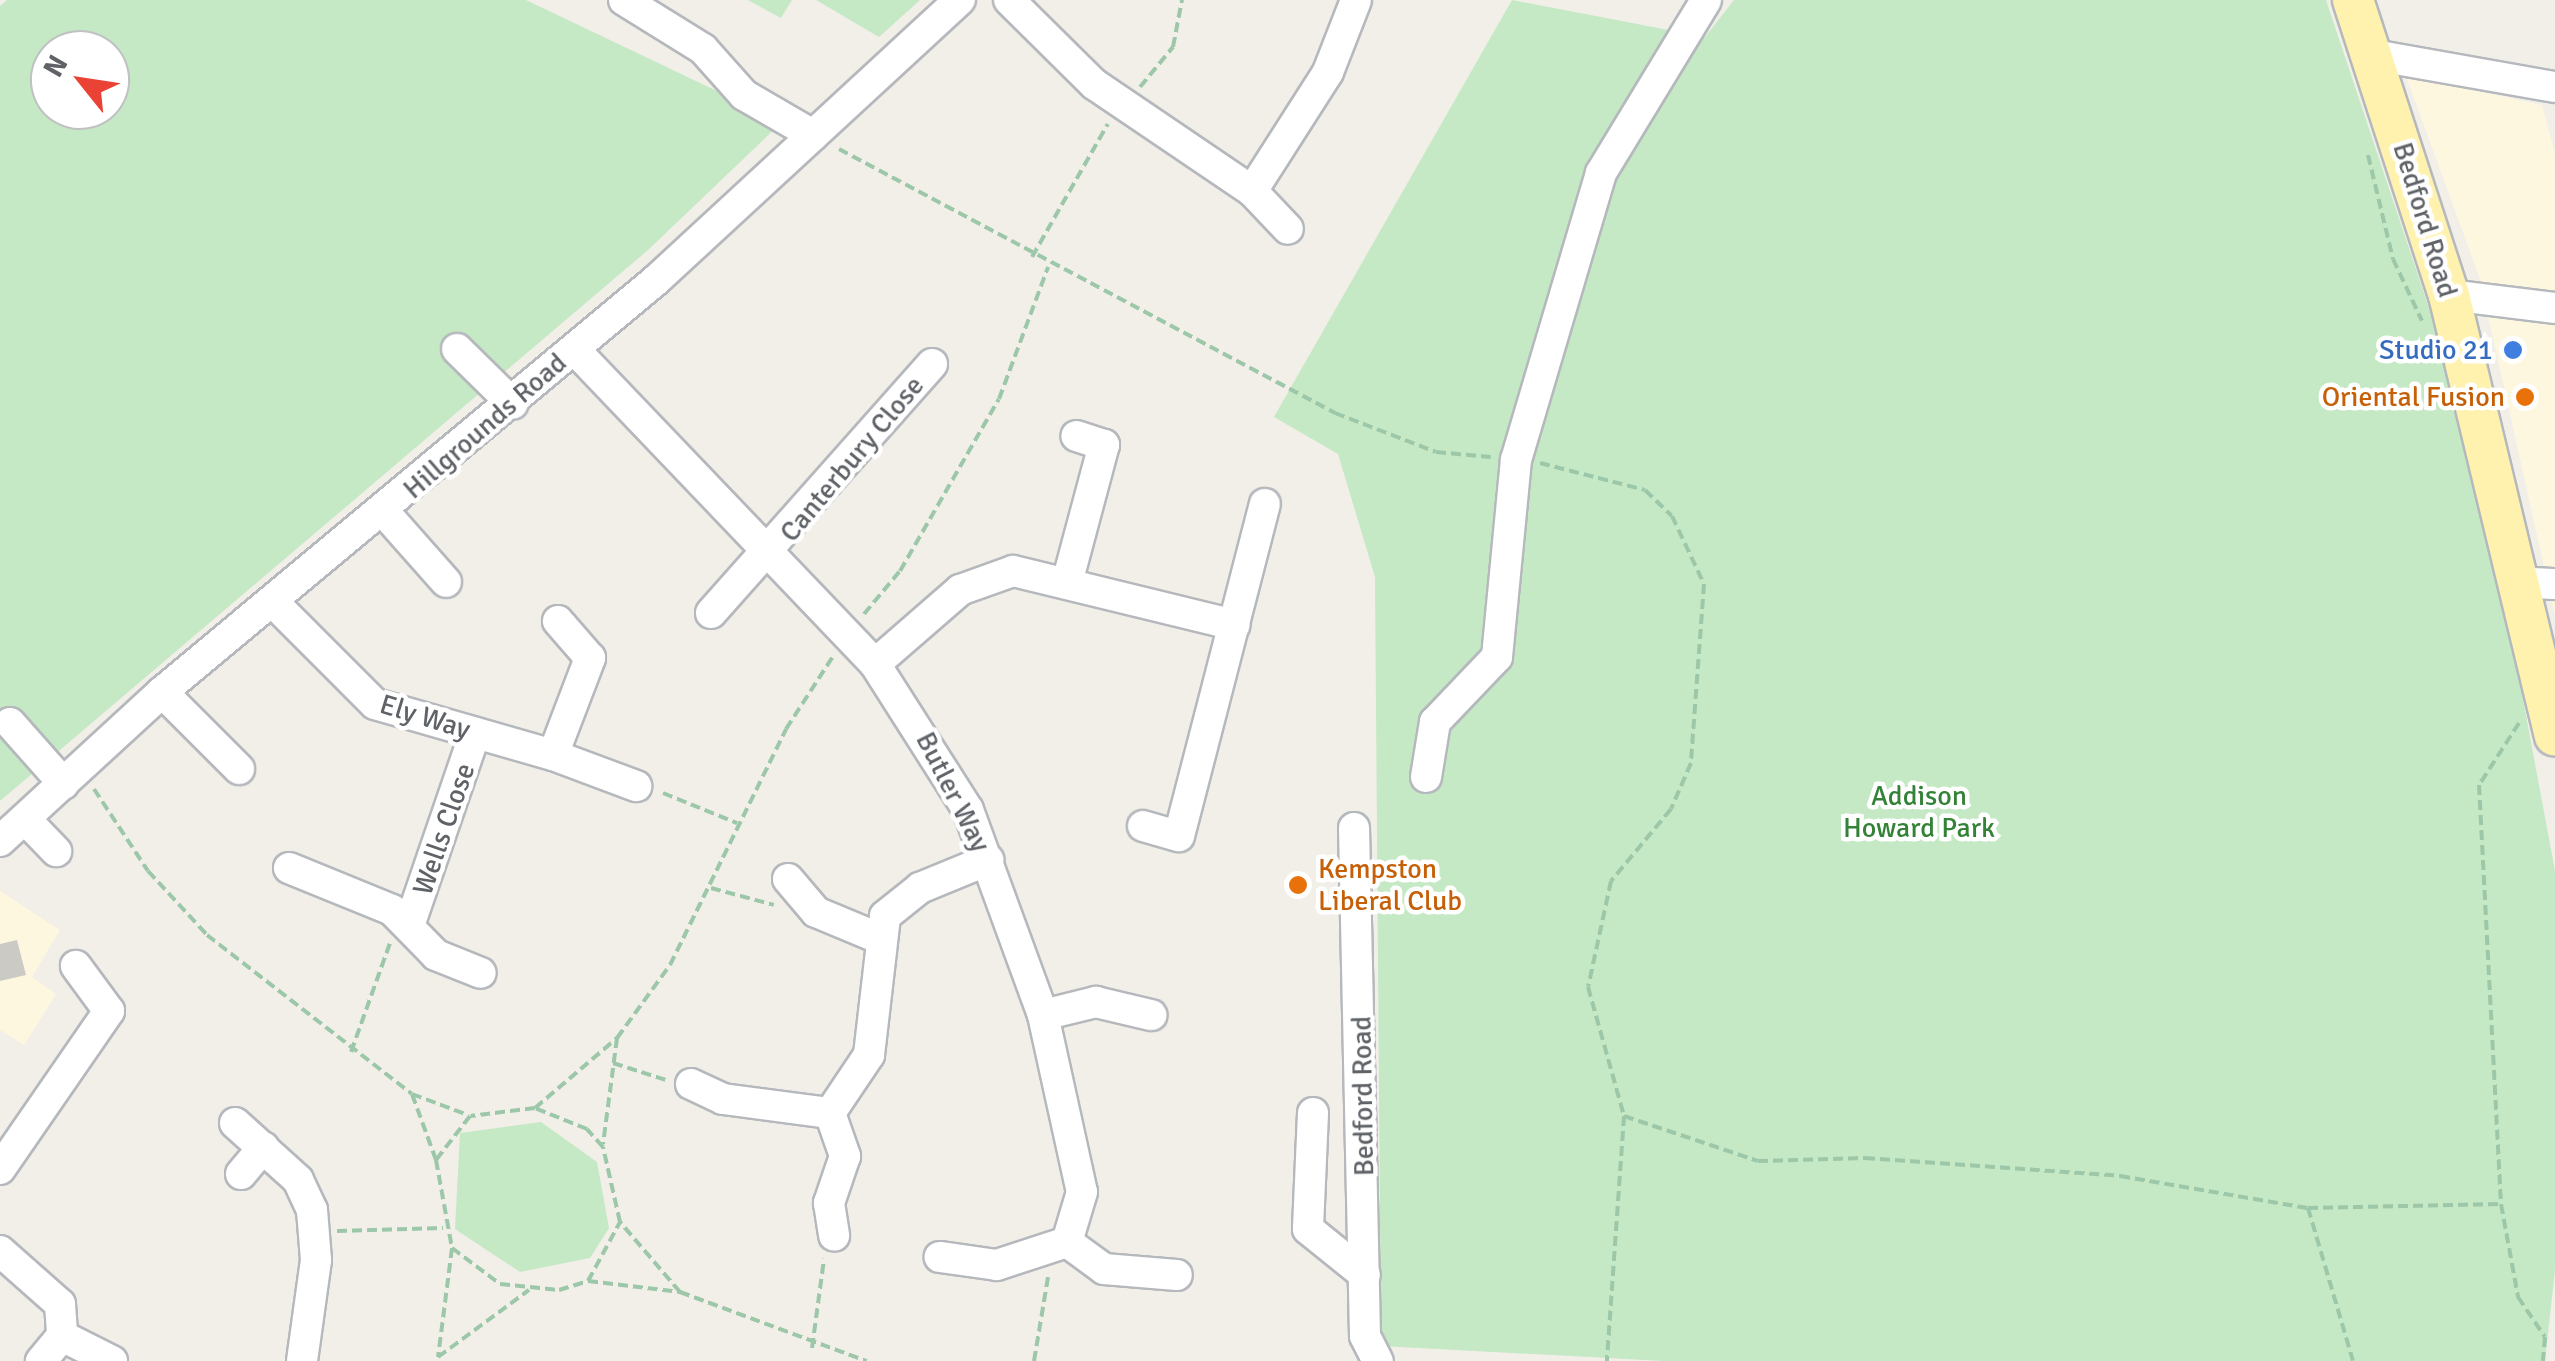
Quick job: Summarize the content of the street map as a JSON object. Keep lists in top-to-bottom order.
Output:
{
  "streets": {
    "main road": ["Bedford Road"],
    "street": [
      "Hillgrounds Road",
      "Canterbury Close",
      "Ely Way",
      "Butler Way",
      "Wells Close"
    ]
  },
  "crossings": [
    ["Hillgrounds Road", "Ely Way"],
    ["Hillgrounds Road", "Butler Way"],
    ["Canterbury Close", "Butler Way"],
    ["Ely Way", "Wells Close"]
  ],
  "parks": ["Addison Howard Park"],
  "places": ["Studio 21", "Oriental Fusion", "Kempston Liberal Club"],
  "north": "top left"
}
